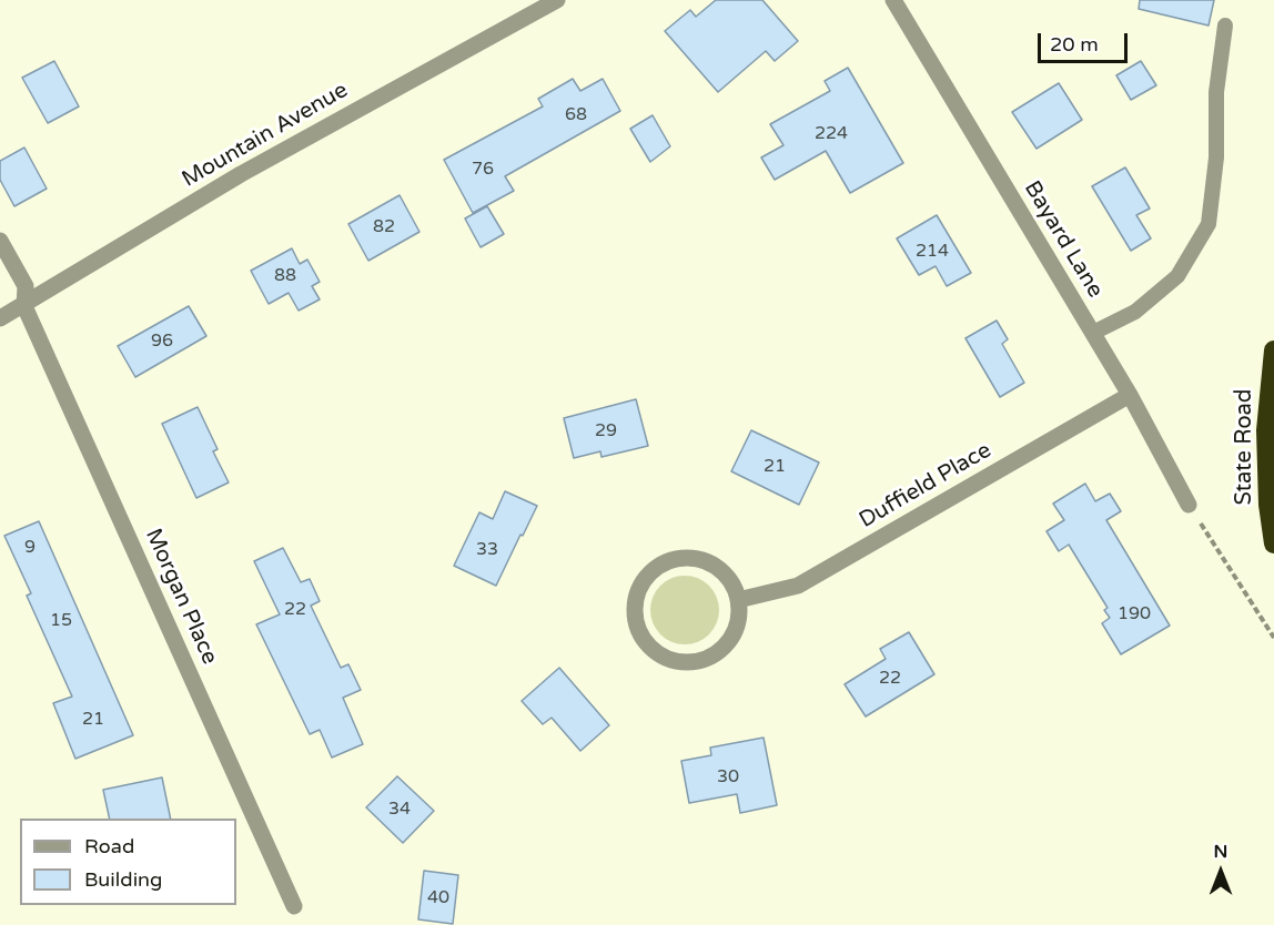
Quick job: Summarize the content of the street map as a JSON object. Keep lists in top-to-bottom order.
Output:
{
  "streets": {
    "highway": ["State Road"],
    "street": [
      "Mountain Avenue",
      "Bayard Lane",
      "Duffield Place",
      "Morgan Place"
    ]
  },
  "crossings": [
    ["Mountain Avenue", "Morgan Place"],
    ["Bayard Lane", "Duffield Place"]
  ],
  "house_numbers": [
    "68",
    "224",
    "76",
    "82",
    "214",
    "88",
    "96",
    "29",
    "21",
    "9",
    "33",
    "22",
    "190",
    "15",
    "22",
    "21",
    "30",
    "34",
    "40"
  ],
  "legend": ["Road", "Building"],
  "scale_bar": "20 m",
  "north": "top"
}
